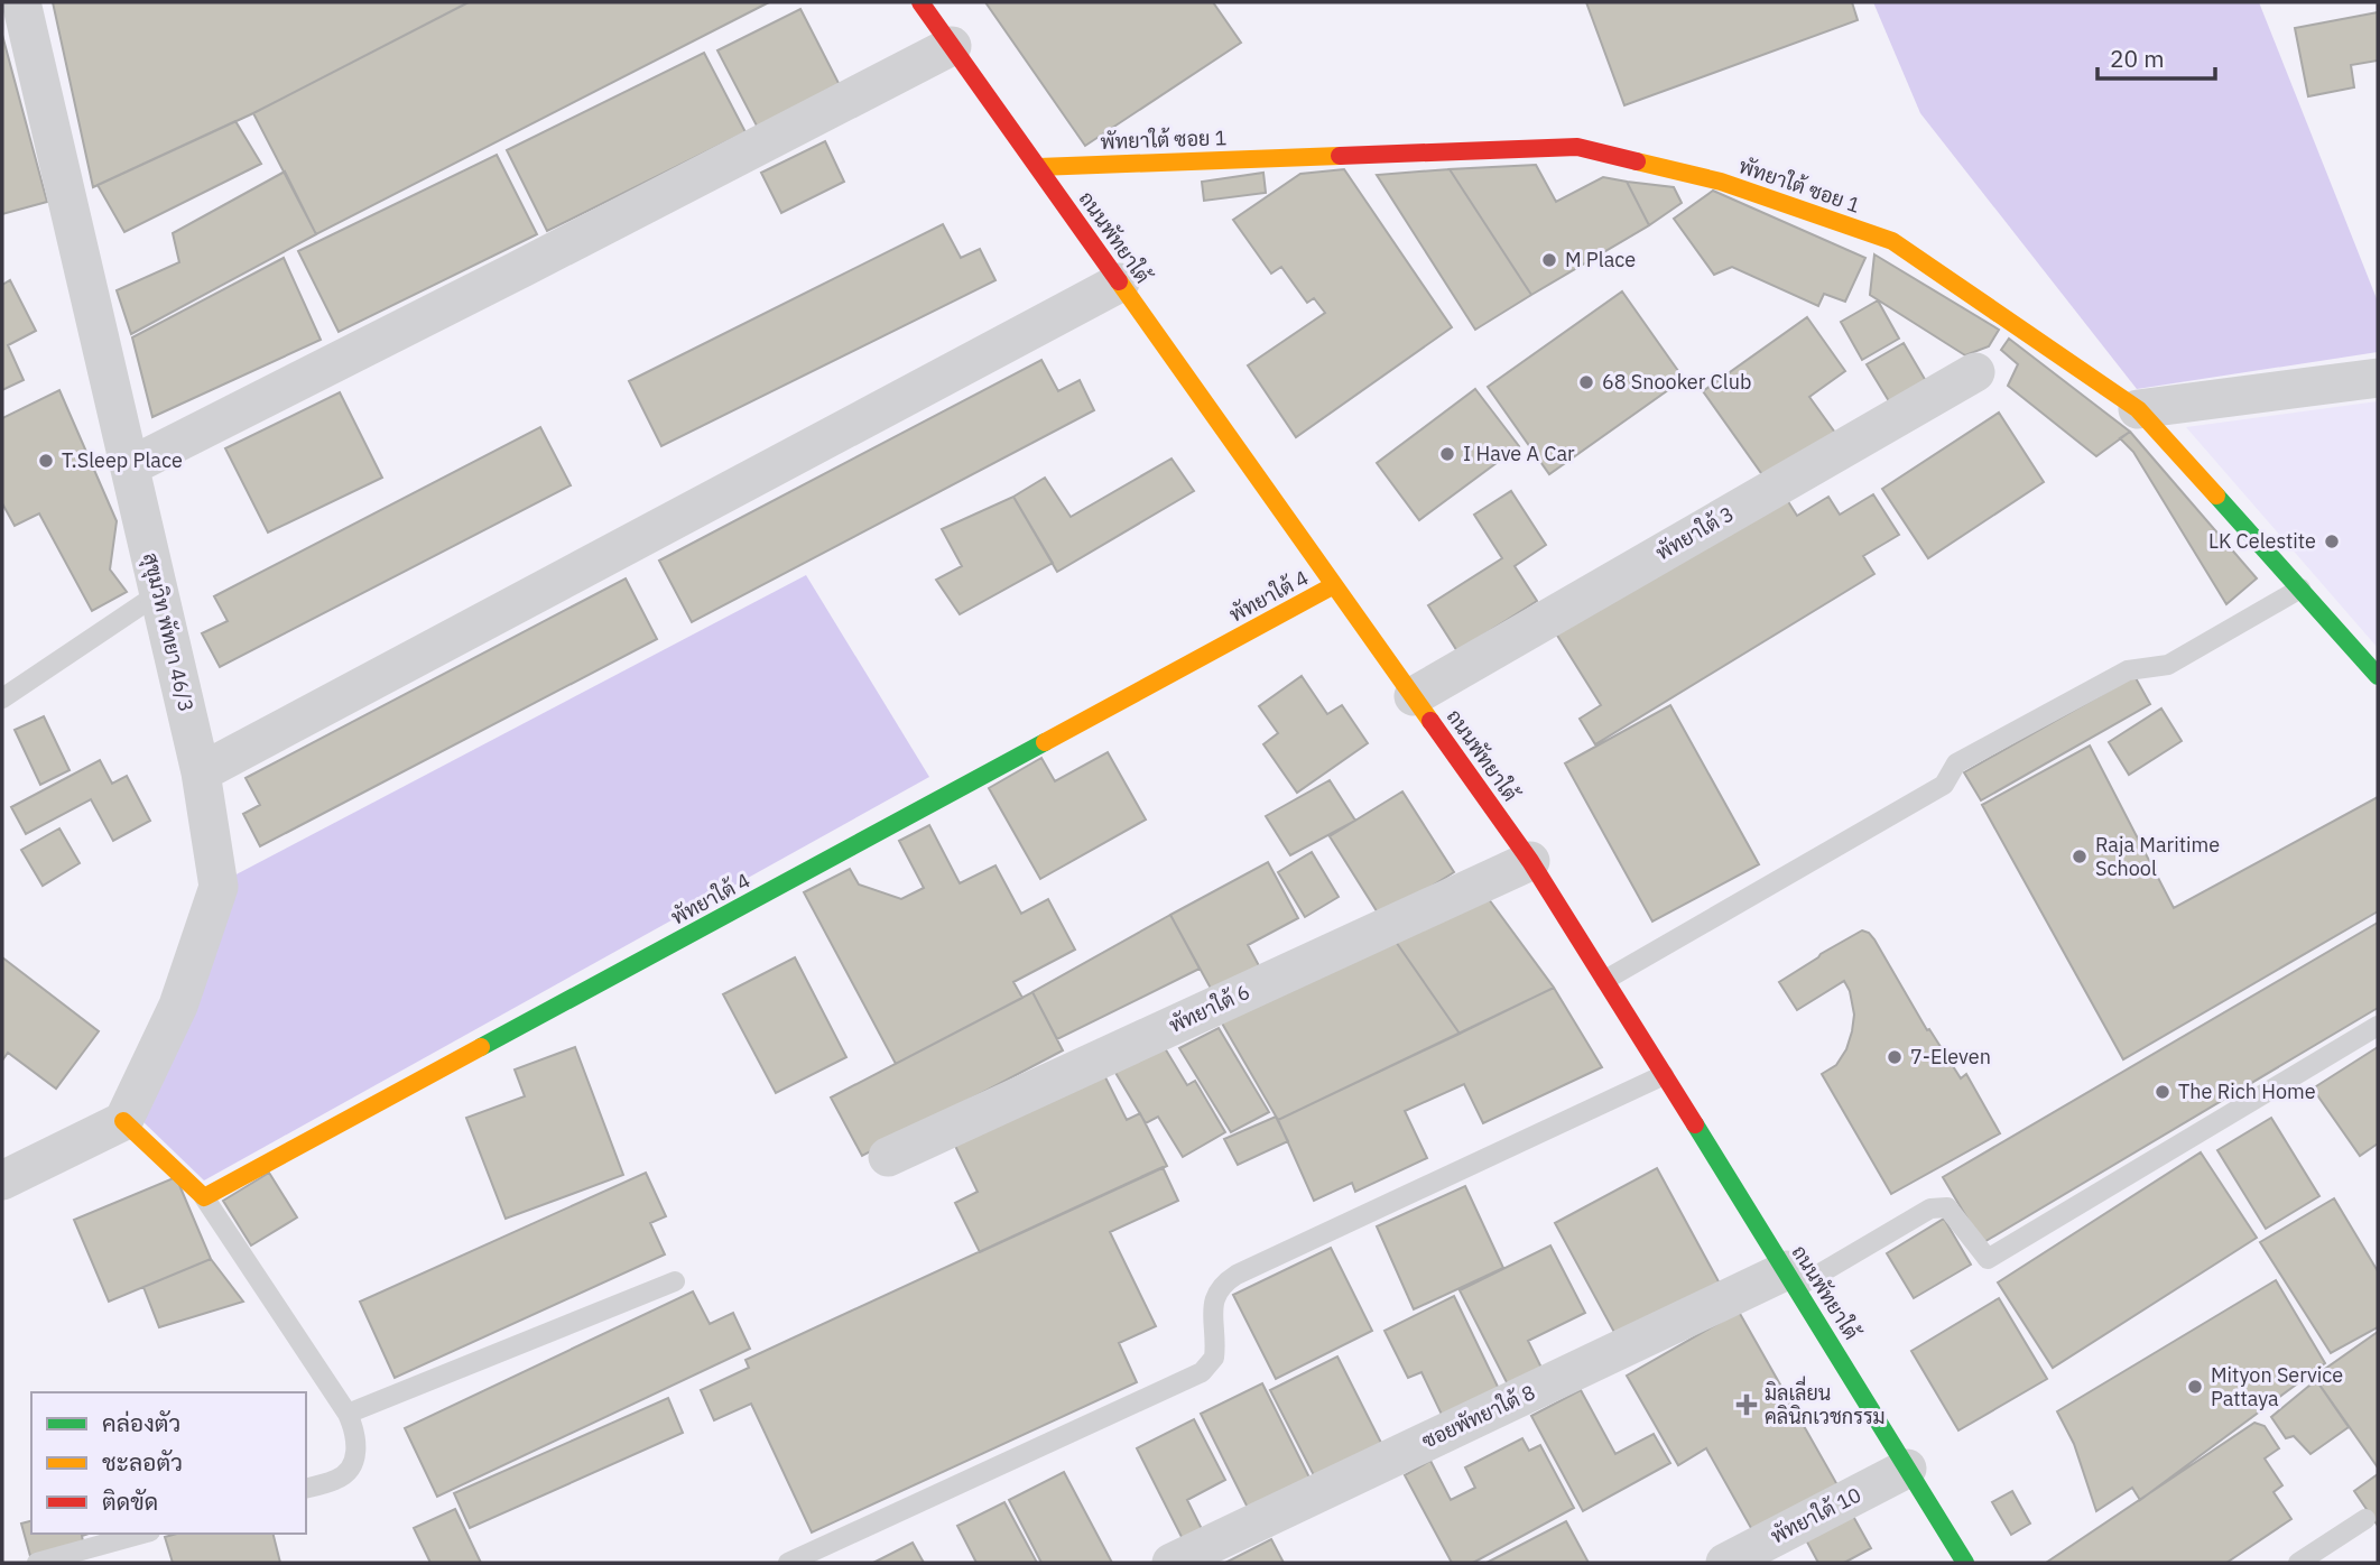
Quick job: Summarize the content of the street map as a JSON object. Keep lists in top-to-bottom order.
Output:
{
  "streets": {
    "street": [
      "พัทยาใต้ ซอย 1",
      "ถนนพัทยาใต้",
      "พัทยาใต้ 3",
      "พัทยาใต้ 4",
      "สุขุมวิท พัทยา 46/3",
      "พัทยาใต้ 6",
      "ซอยพัทยาใต้ 8",
      "พัทยาใต้ 10"
    ]
  },
  "crossings": [
    ["พัทยาใต้ ซอย 1", "ถนนพัทยาใต้"],
    ["ถนนพัทยาใต้", "พัทยาใต้ 3"],
    ["ถนนพัทยาใต้", "พัทยาใต้ 4"],
    ["ถนนพัทยาใต้", "พัทยาใต้ 6"],
    ["ถนนพัทยาใต้", "ซอยพัทยาใต้ 8"],
    ["ถนนพัทยาใต้", "พัทยาใต้ 10"]
  ],
  "places": {
    "other": [
      "M Place",
      "68 Snooker Club",
      "I Have A Car",
      "T.Sleep Place",
      "LK Celestite",
      "Raja Maritime School",
      "7-Eleven",
      "The Rich Home",
      "Mityon Service Pattaya"
    ],
    "health": ["มิลเลี่ยน คลินิกเวชกรรม"]
  },
  "legend": ["คล่องตัว", "ชะลอตัว", "ติดขัด"],
  "scale_bar": "20 m"
}
